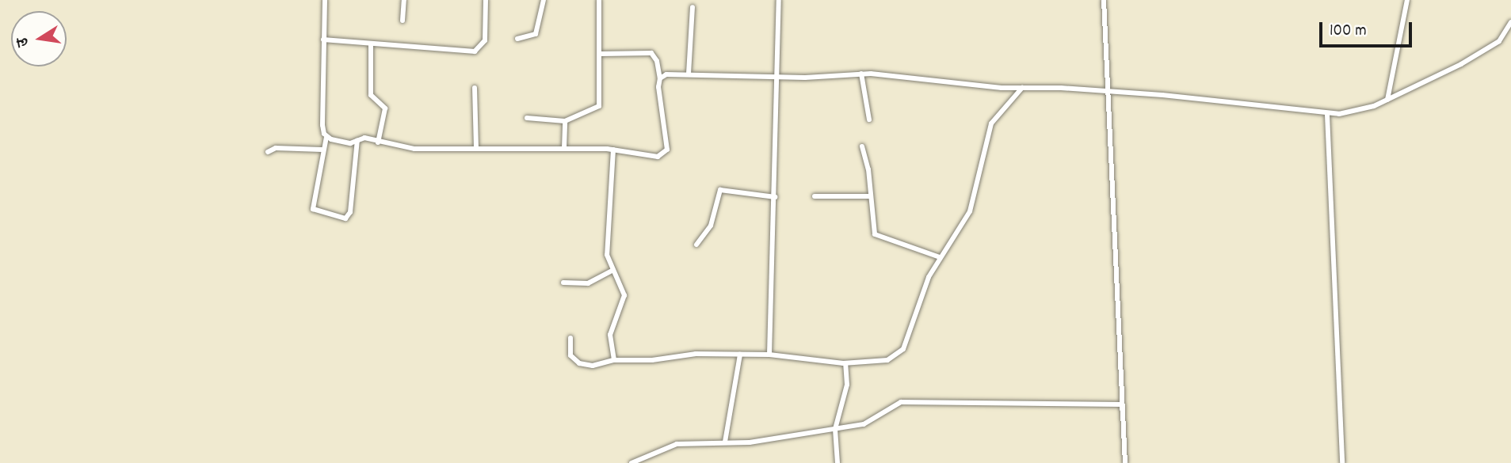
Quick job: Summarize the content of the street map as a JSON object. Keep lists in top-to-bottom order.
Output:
{
  "scale_bar": "100 m",
  "north": "left"
}
